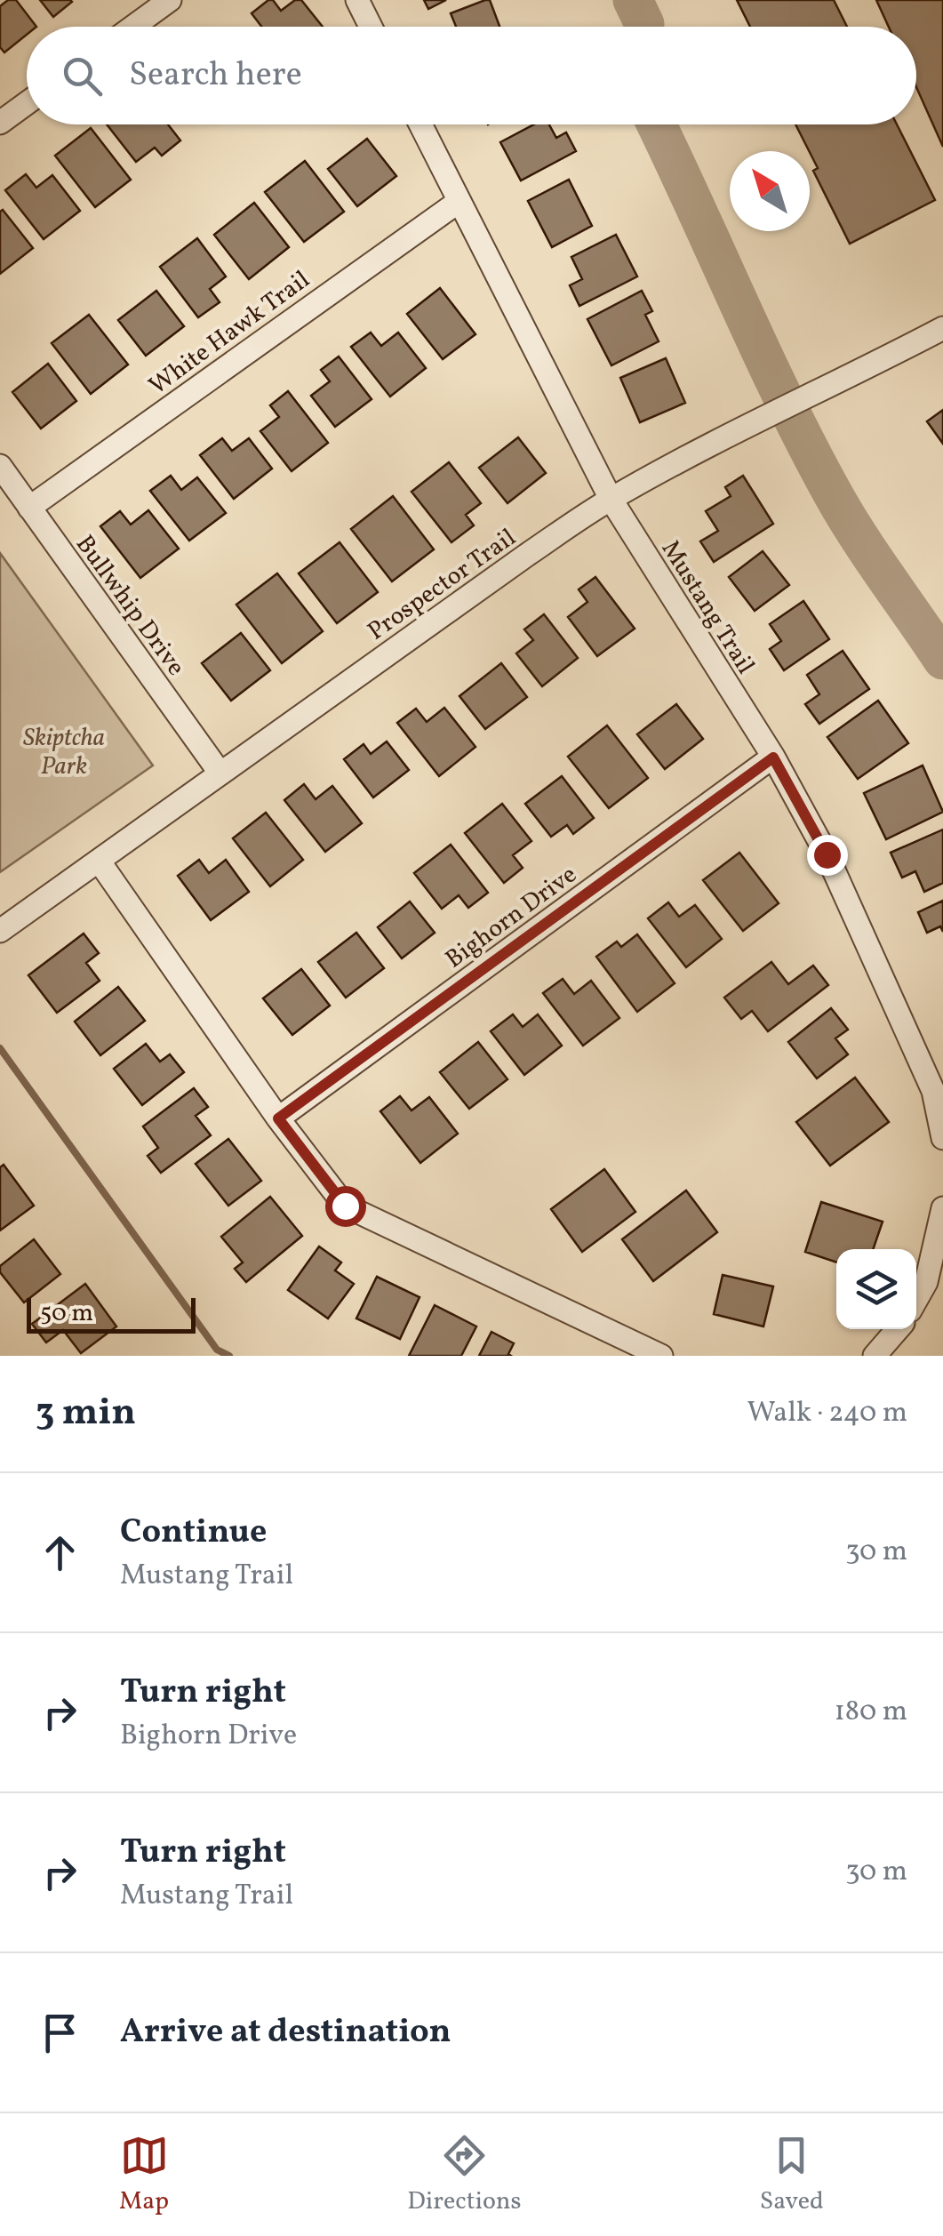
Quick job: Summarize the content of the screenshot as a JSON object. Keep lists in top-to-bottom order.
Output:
{
  "streets": {
    "street": [
      "White Hawk Trail",
      "Prospector Trail",
      "Bullwhip Drive",
      "Mustang Trail",
      "Bighorn Drive"
    ]
  },
  "crossings": [
    ["White Hawk Trail", "Bullwhip Drive"],
    ["White Hawk Trail", "Mustang Trail"],
    ["Prospector Trail", "Bullwhip Drive"],
    ["Prospector Trail", "Mustang Trail"],
    ["Mustang Trail", "Bighorn Drive"]
  ],
  "parks": ["Skiptcha Park"],
  "scale_bar": "50 m",
  "north": "top left",
  "page": {
    "search": "Search here",
    "scale": "50 m",
    "heading": ["3 min", "Walk · 240 m"],
    "list": [
      ["Continue", "Mustang Trail", "30 m"],
      ["Turn right", "Bighorn Drive", "180 m"],
      ["Turn right", "Mustang Trail", "30 m"],
      "Arrive at destination"
    ],
    "nav": ["Map", "Directions", "Saved"]
  }
}
